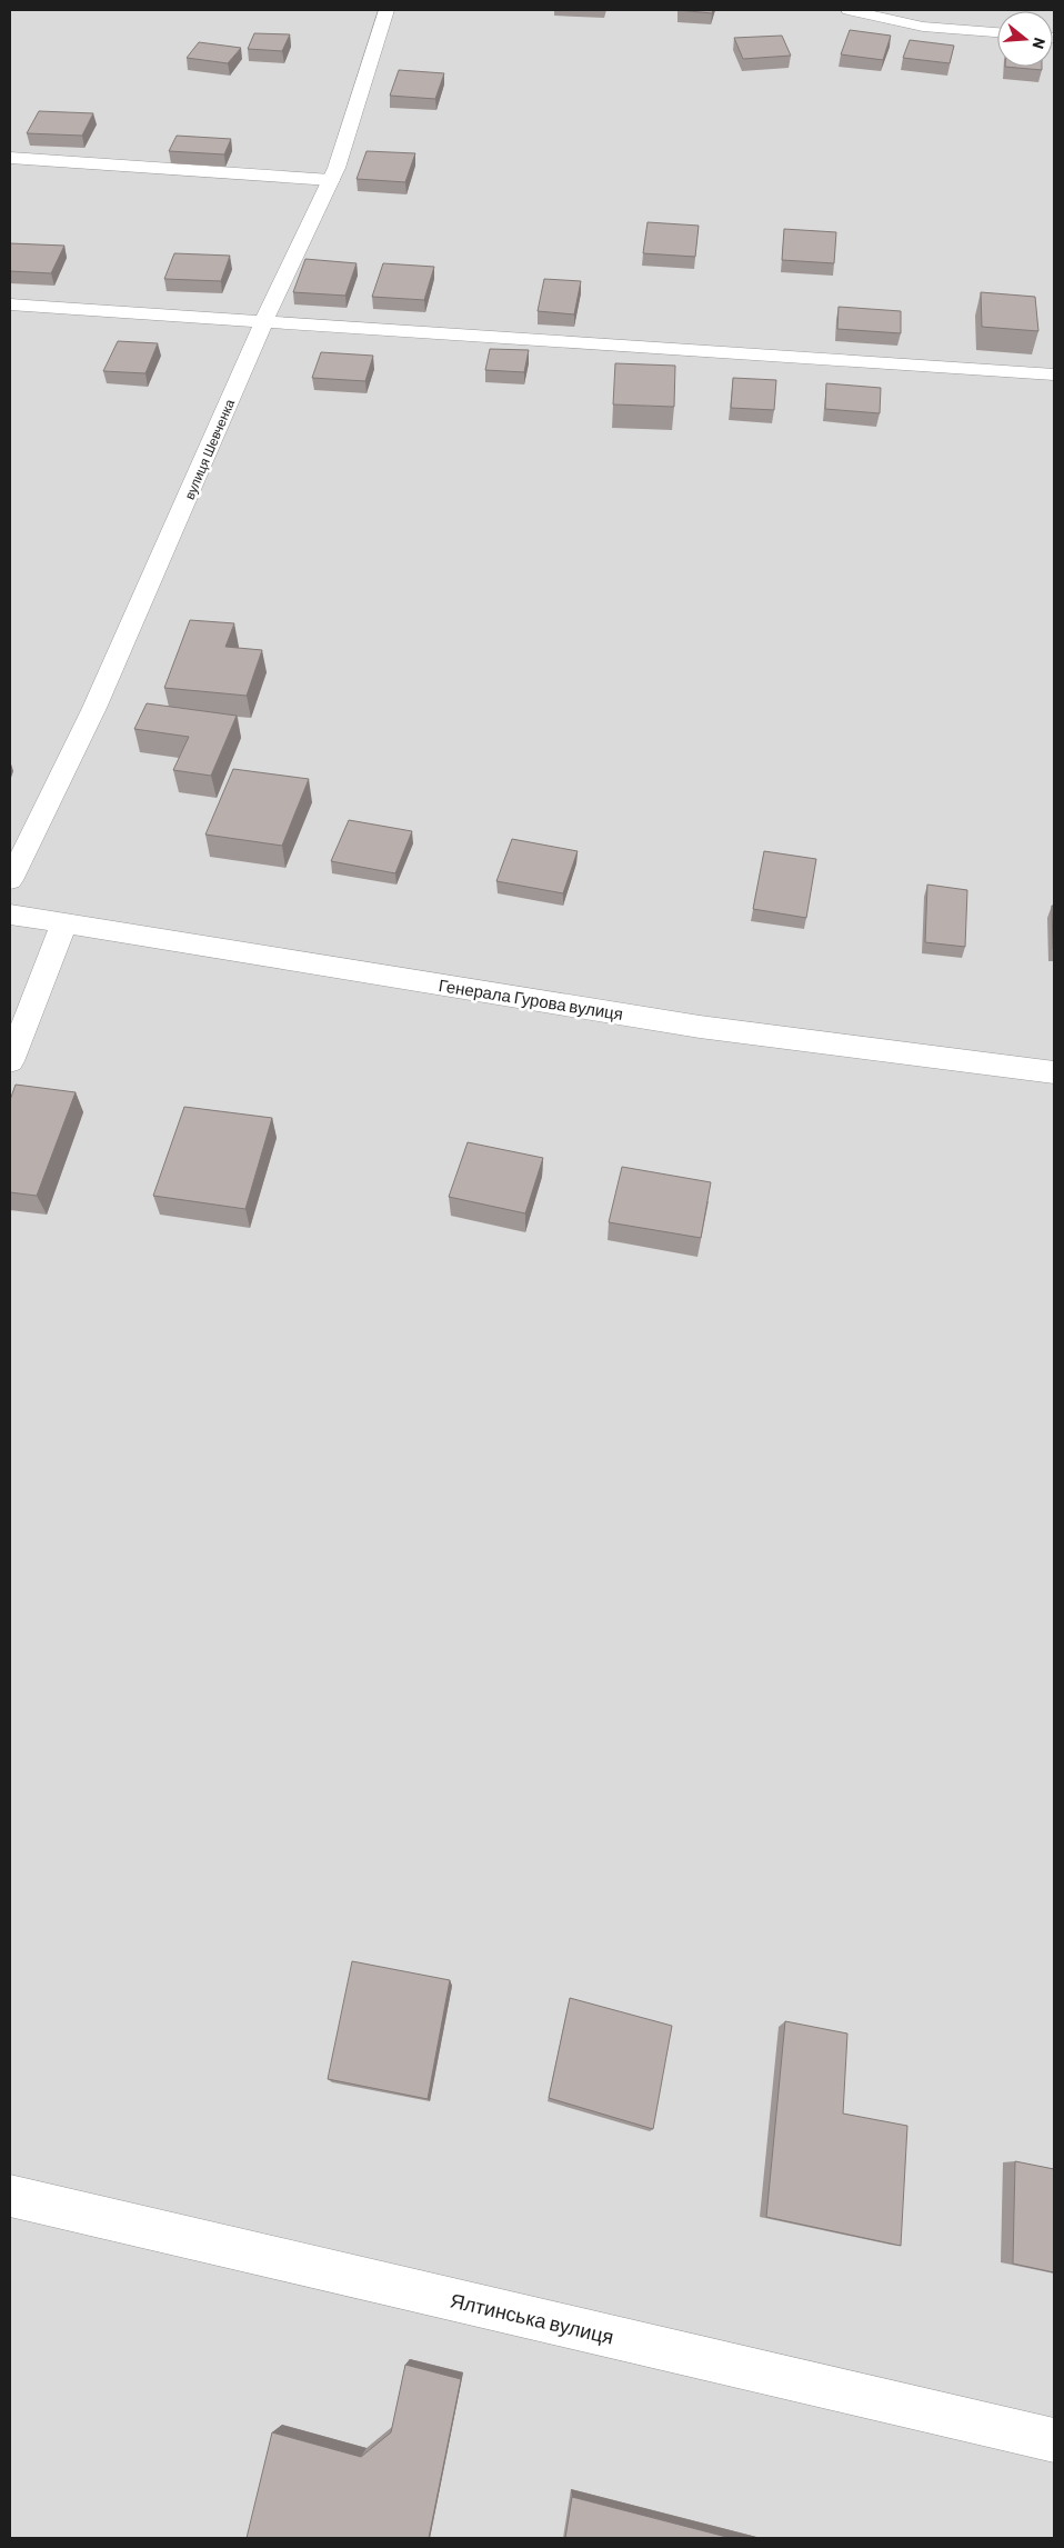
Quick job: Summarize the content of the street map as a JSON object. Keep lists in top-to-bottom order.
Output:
{
  "streets": {
    "street": ["вулиця Шевченка", "Генерала Гурова вулиця", "Ялтинська вулиця"]
  },
  "north": "right"
}
